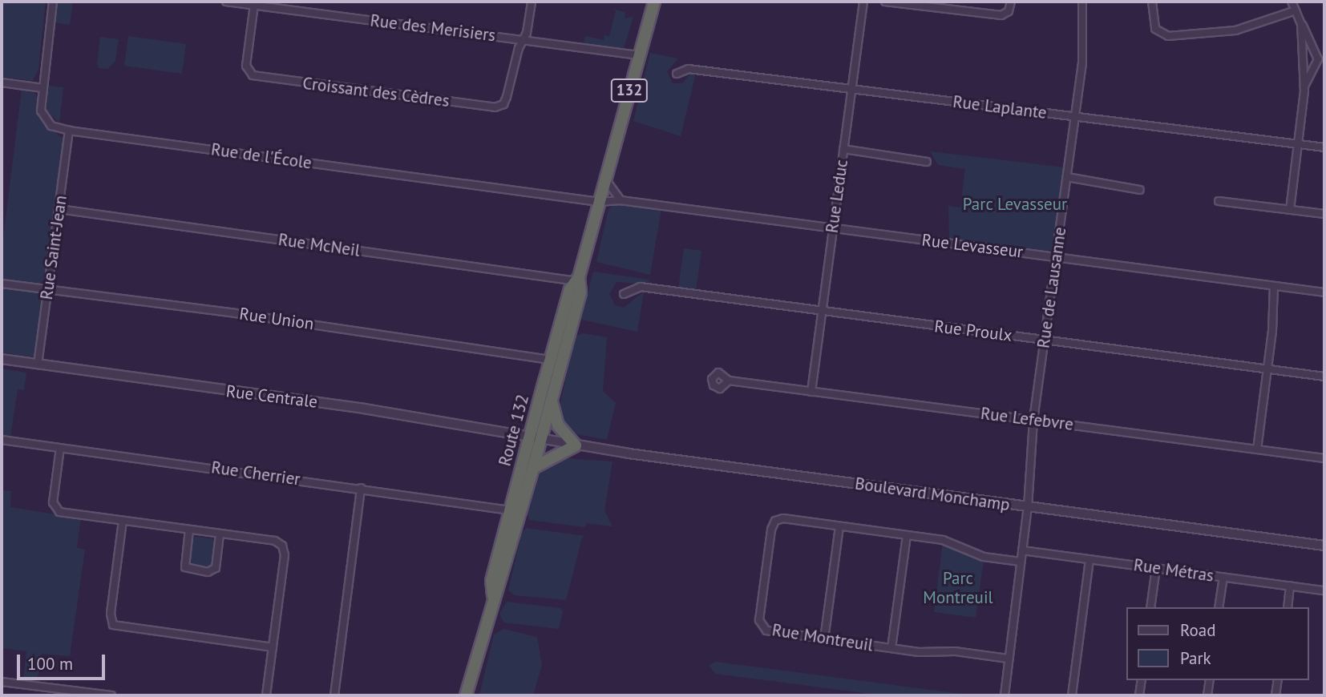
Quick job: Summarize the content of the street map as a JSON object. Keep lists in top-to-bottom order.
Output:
{
  "streets": {
    "highway": ["132", "Route 132"],
    "street": [
      "Rue des Merisiers",
      "Croissant des Cèdres",
      "Rue Laplante",
      "Rue de l'École",
      "Rue Leduc",
      "Rue McNeil",
      "Rue Levasseur",
      "Rue Saint-Jean",
      "Rue de Lausanne",
      "Rue Union",
      "Rue Proulx",
      "Rue Centrale",
      "Rue Lefebvre",
      "Rue Cherrier",
      "Boulevard Monchamp",
      "Rue Métras",
      "Rue Montreuil"
    ]
  },
  "crossings": [
    ["Rue des Merisiers", "Croissant des Cèdres"],
    ["Rue des Merisiers", "Route 132"],
    ["Rue Laplante", "Rue Leduc"],
    ["Rue Laplante", "Rue de Lausanne"],
    ["Rue de l'École", "Rue Levasseur"],
    ["Rue de l'École", "Rue Saint-Jean"],
    ["Rue de l'École", "Route 132"],
    ["Rue Leduc", "Rue Levasseur"],
    ["Rue Leduc", "Rue Proulx"],
    ["Rue Leduc", "Rue Lefebvre"],
    ["Rue McNeil", "Rue Saint-Jean"],
    ["Rue McNeil", "Route 132"],
    ["Rue Levasseur", "Rue de Lausanne"],
    ["Rue Levasseur", "Route 132"],
    ["Rue Saint-Jean", "Rue Union"],
    ["Rue Saint-Jean", "Rue Centrale"],
    ["Rue de Lausanne", "Rue Proulx"],
    ["Rue de Lausanne", "Rue Lefebvre"],
    ["Rue de Lausanne", "Boulevard Monchamp"],
    ["Rue de Lausanne", "Rue Métras"],
    ["Rue de Lausanne", "Rue Montreuil"],
    ["Rue Union", "Route 132"],
    ["Rue Centrale", "Route 132"],
    ["Rue Centrale", "Boulevard Monchamp"],
    ["Route 132", "Rue Cherrier"],
    ["Route 132", "Boulevard Monchamp"]
  ],
  "parks": ["Parc Levasseur", "Parc Montreuil"],
  "legend": ["Road", "Park"],
  "scale_bar": "100 m"
}
